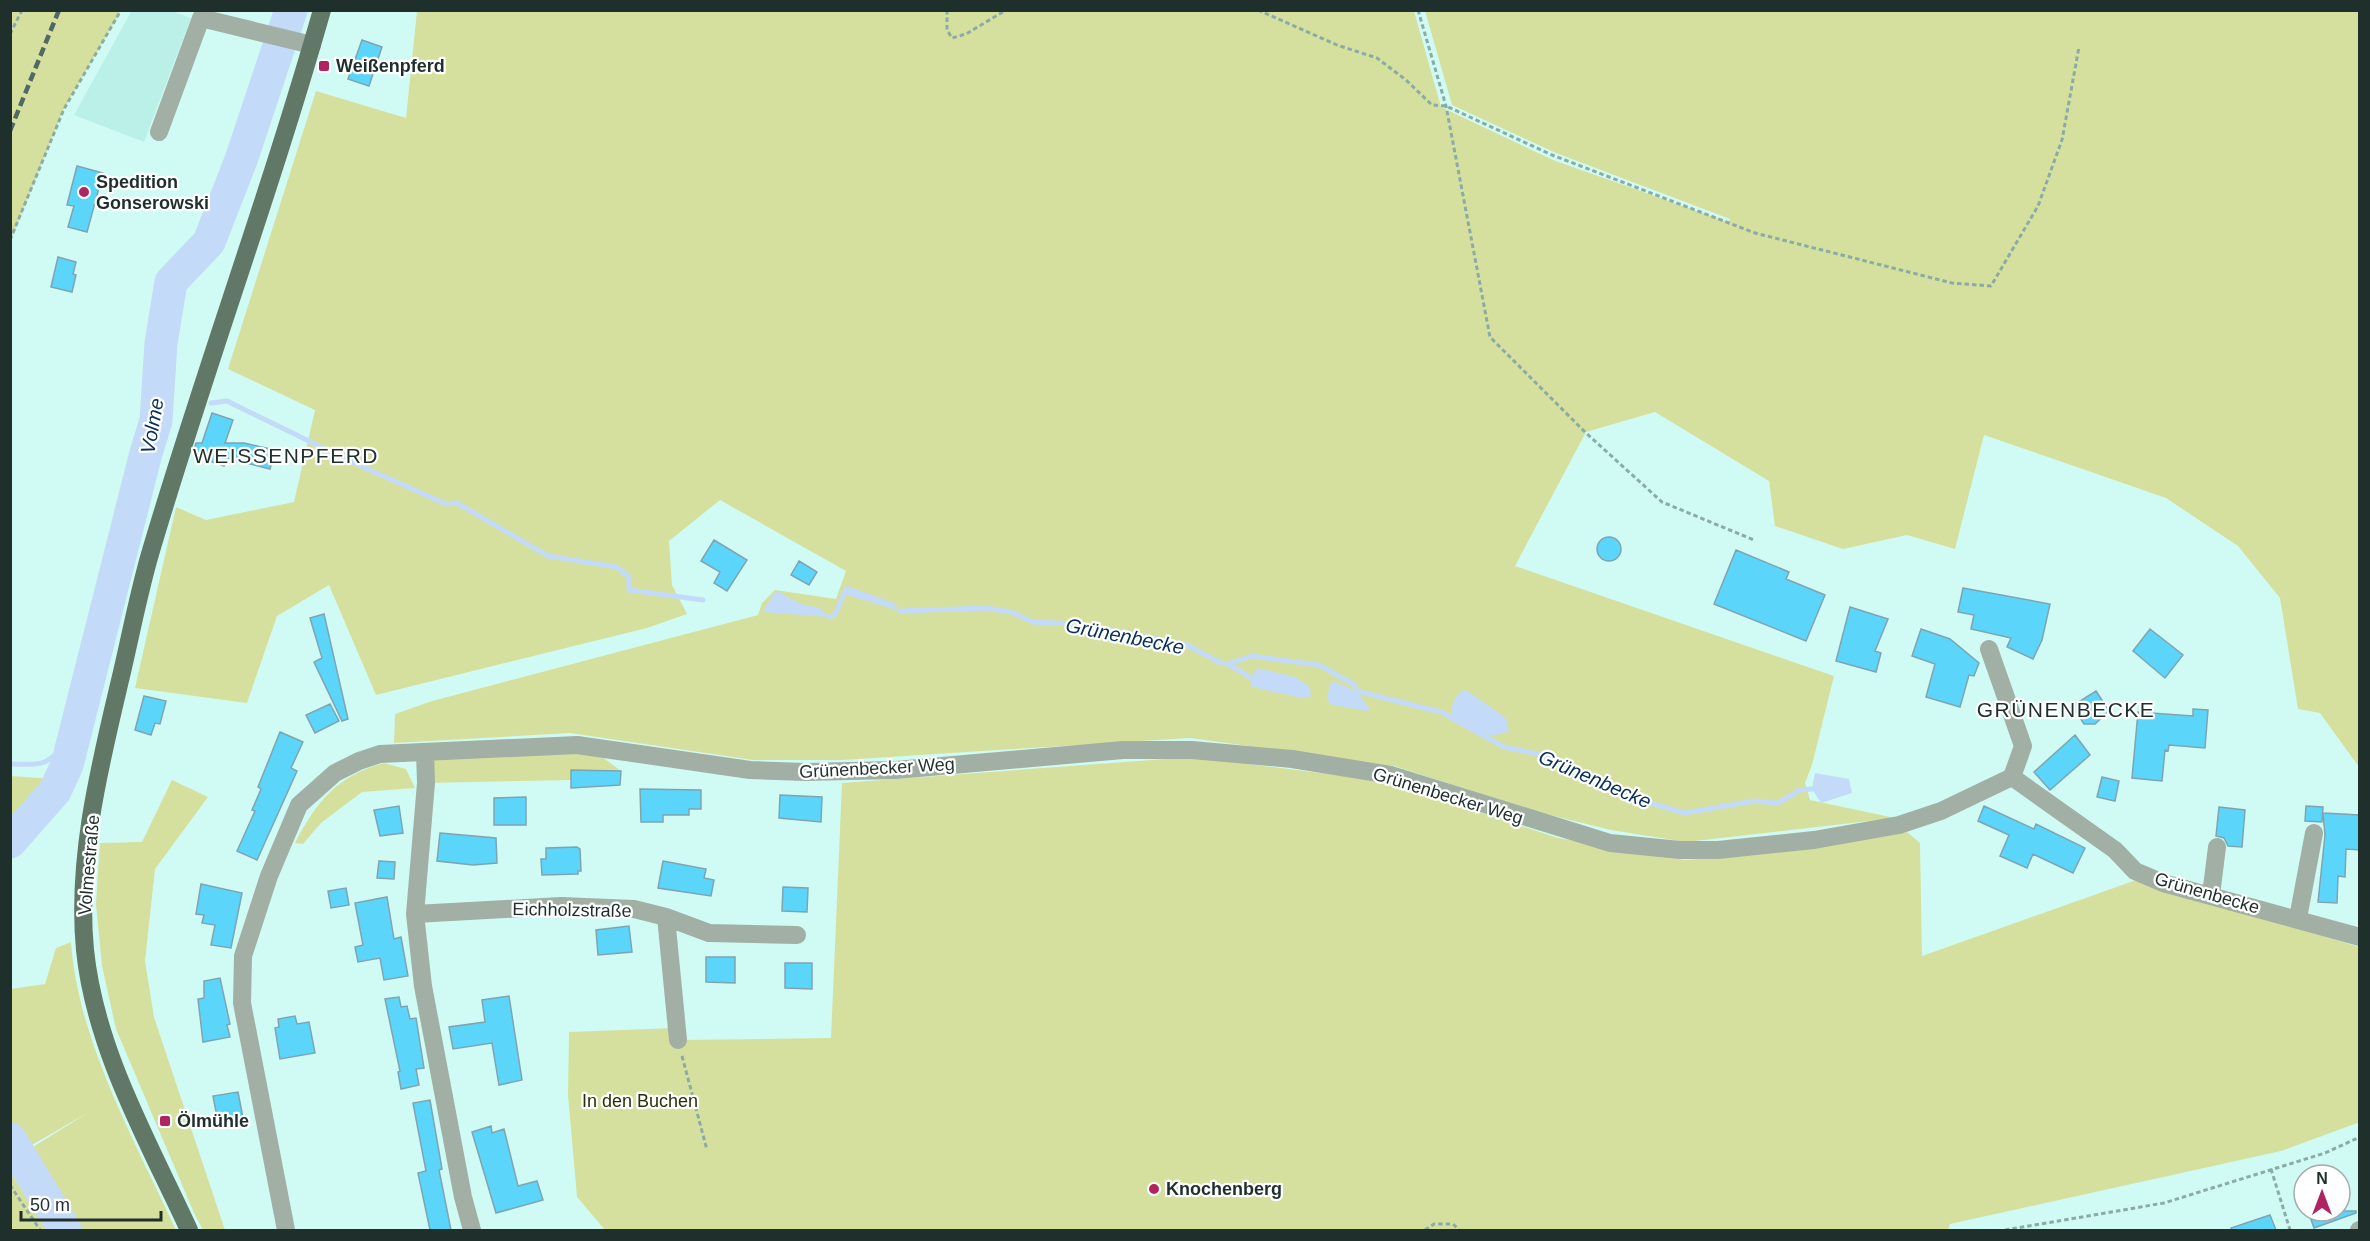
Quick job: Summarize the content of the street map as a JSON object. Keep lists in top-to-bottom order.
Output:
{
  "streets": {
    "main road": ["Volmestraße"],
    "street": ["Grünenbecker Weg", "Grünenbecke", "Eichholzstraße"]
  },
  "crossings": [
    ["Grünenbecker Weg", "Grünenbecke"]
  ],
  "districts": ["WEISSENPFERD", "GRÜNENBECKE"],
  "water": ["Volme", "Grünenbecke"],
  "parks": ["In den Buchen"],
  "places": {
    "transit": ["Weißenpferd", "Ölmühle"],
    "other": ["Spedition Gonserowski", "Knochenberg"]
  },
  "scale_bar": "50 m",
  "north": "top"
}
